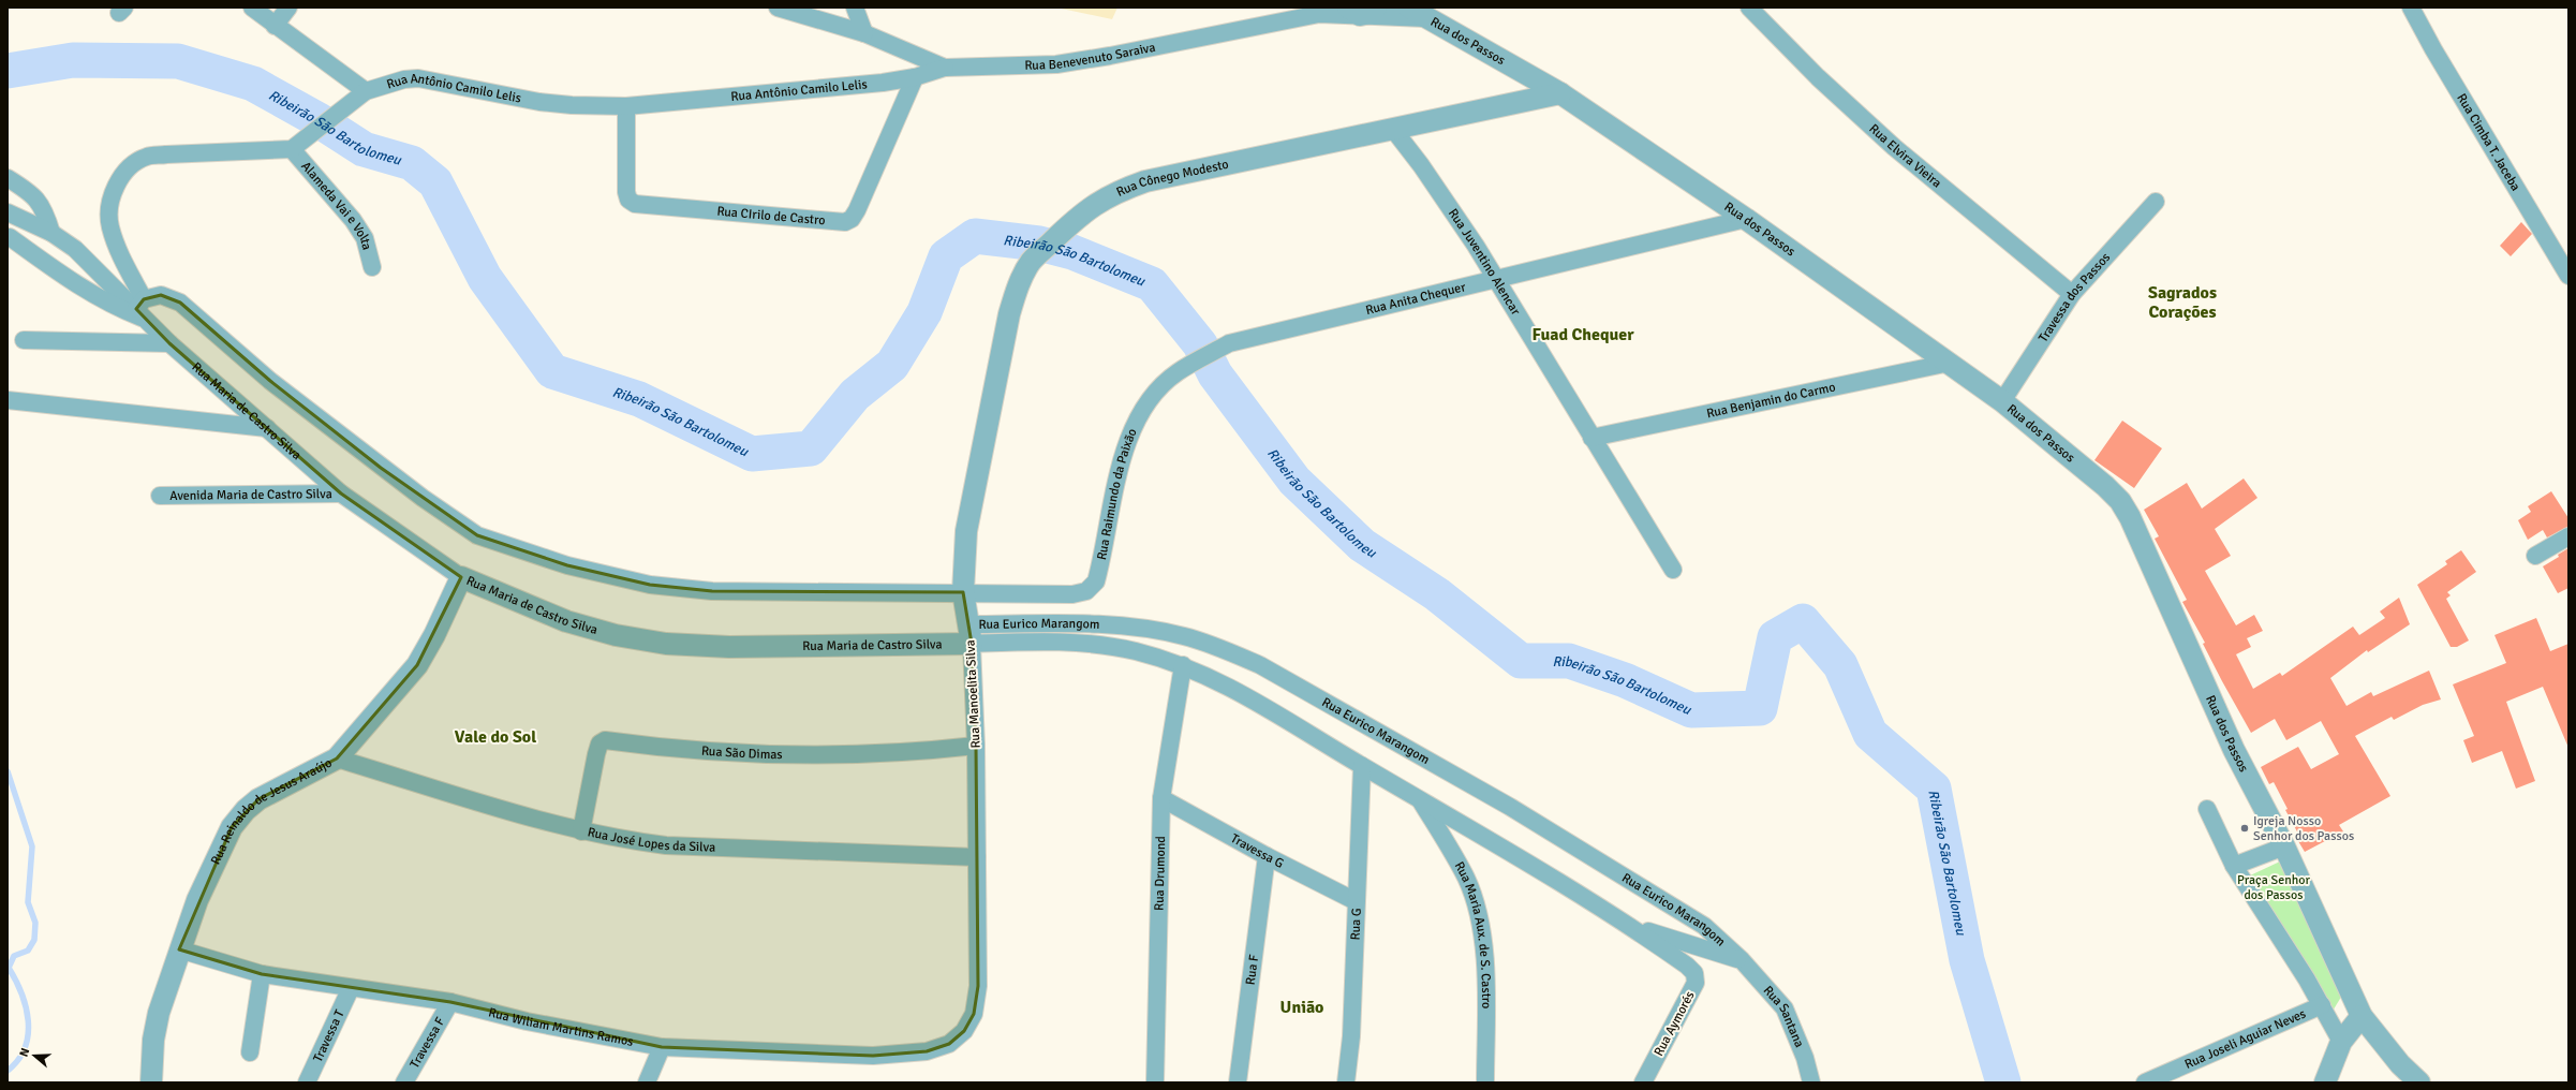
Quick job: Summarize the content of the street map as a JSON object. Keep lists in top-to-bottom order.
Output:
{
  "streets": {
    "street": [
      "Rua dos Passos",
      "Rua Benevenuto Saraiva",
      "Rua Antônio Camilo Lelis",
      "Rua Cimba T. Jaceba",
      "Rua Elvira Vieira",
      "Rua Cônego Modesto",
      "Alameda Vai e Volta",
      "Rua CIrilo de Castro",
      "Rua Juventino Alencar",
      "Travessa dos Passos",
      "Rua Anita Chequer",
      "Rua Benjamin do Carmo",
      "Rua Maria de Castro Silva",
      "Avenida Maria de Castro Silva",
      "Rua Raimundo da Paixão",
      "Rua Eurico Marangom",
      "Rua Manoelita Silva",
      "Rua São Dimas",
      "Rua Reinaldo de Jesus Araújo",
      "Rua José Lopes da Silva",
      "Travessa G",
      "Rua Drumond",
      "Rua G",
      "Rua Maria Aux. de S. Castro",
      "Rua F",
      "Rua Santana",
      "Rua Aymorés",
      "Rua Wiliam Martins Ramos",
      "Travessa T",
      "Rua Joseli Aguiar Neves",
      "Travessa F"
    ]
  },
  "crossings": [
    ["Rua dos Passos", "Rua Benevenuto Saraiva"],
    ["Rua dos Passos", "Travessa dos Passos"],
    ["Rua dos Passos", "Rua Anita Chequer"],
    ["Rua dos Passos", "Rua Benjamin do Carmo"],
    ["Rua Benevenuto Saraiva", "Rua Antônio Camilo Lelis"],
    ["Rua Antônio Camilo Lelis", "Alameda Vai e Volta"],
    ["Rua Antônio Camilo Lelis", "Rua CIrilo de Castro"],
    ["Rua Antônio Camilo Lelis", "Rua Maria de Castro Silva"],
    ["Rua Elvira Vieira", "Travessa dos Passos"],
    ["Rua Cônego Modesto", "Rua Juventino Alencar"],
    ["Rua Cônego Modesto", "Rua Manoelita Silva"],
    ["Rua Juventino Alencar", "Rua Anita Chequer"],
    ["Rua Juventino Alencar", "Rua Benjamin do Carmo"],
    ["Rua Anita Chequer", "Rua Raimundo da Paixão"],
    ["Rua Maria de Castro Silva", "Avenida Maria de Castro Silva"],
    ["Rua Maria de Castro Silva", "Rua Eurico Marangom"],
    ["Rua Maria de Castro Silva", "Rua Manoelita Silva"],
    ["Rua Maria de Castro Silva", "Rua Reinaldo de Jesus Araújo"],
    ["Rua Raimundo da Paixão", "Rua Manoelita Silva"],
    ["Rua Eurico Marangom", "Rua Manoelita Silva"],
    ["Rua Eurico Marangom", "Rua Drumond"],
    ["Rua Eurico Marangom", "Rua G"],
    ["Rua Eurico Marangom", "Rua Maria Aux. de S. Castro"],
    ["Rua Eurico Marangom", "Rua Santana"],
    ["Rua Eurico Marangom", "Rua Aymorés"],
    ["Rua Manoelita Silva", "Rua São Dimas"],
    ["Rua Manoelita Silva", "Rua José Lopes da Silva"],
    ["Rua Manoelita Silva", "Rua Wiliam Martins Ramos"],
    ["Rua São Dimas", "Rua José Lopes da Silva"],
    ["Rua Reinaldo de Jesus Araújo", "Rua José Lopes da Silva"],
    ["Rua Reinaldo de Jesus Araújo", "Rua Wiliam Martins Ramos"],
    ["Travessa G", "Rua Drumond"],
    ["Travessa G", "Rua G"],
    ["Travessa G", "Rua F"],
    ["Rua Wiliam Martins Ramos", "Travessa T"],
    ["Rua Wiliam Martins Ramos", "Travessa F"]
  ],
  "districts": [
    "Sagrados Corações",
    "Fuad Chequer",
    "Vale do Sol",
    "União"
  ],
  "water": ["Ribeirão São Bartolomeu"],
  "parks": ["Praça Senhor dos Passos"],
  "places": ["Igreja Nosso Senhor dos Passos"],
  "north": "left"
}
